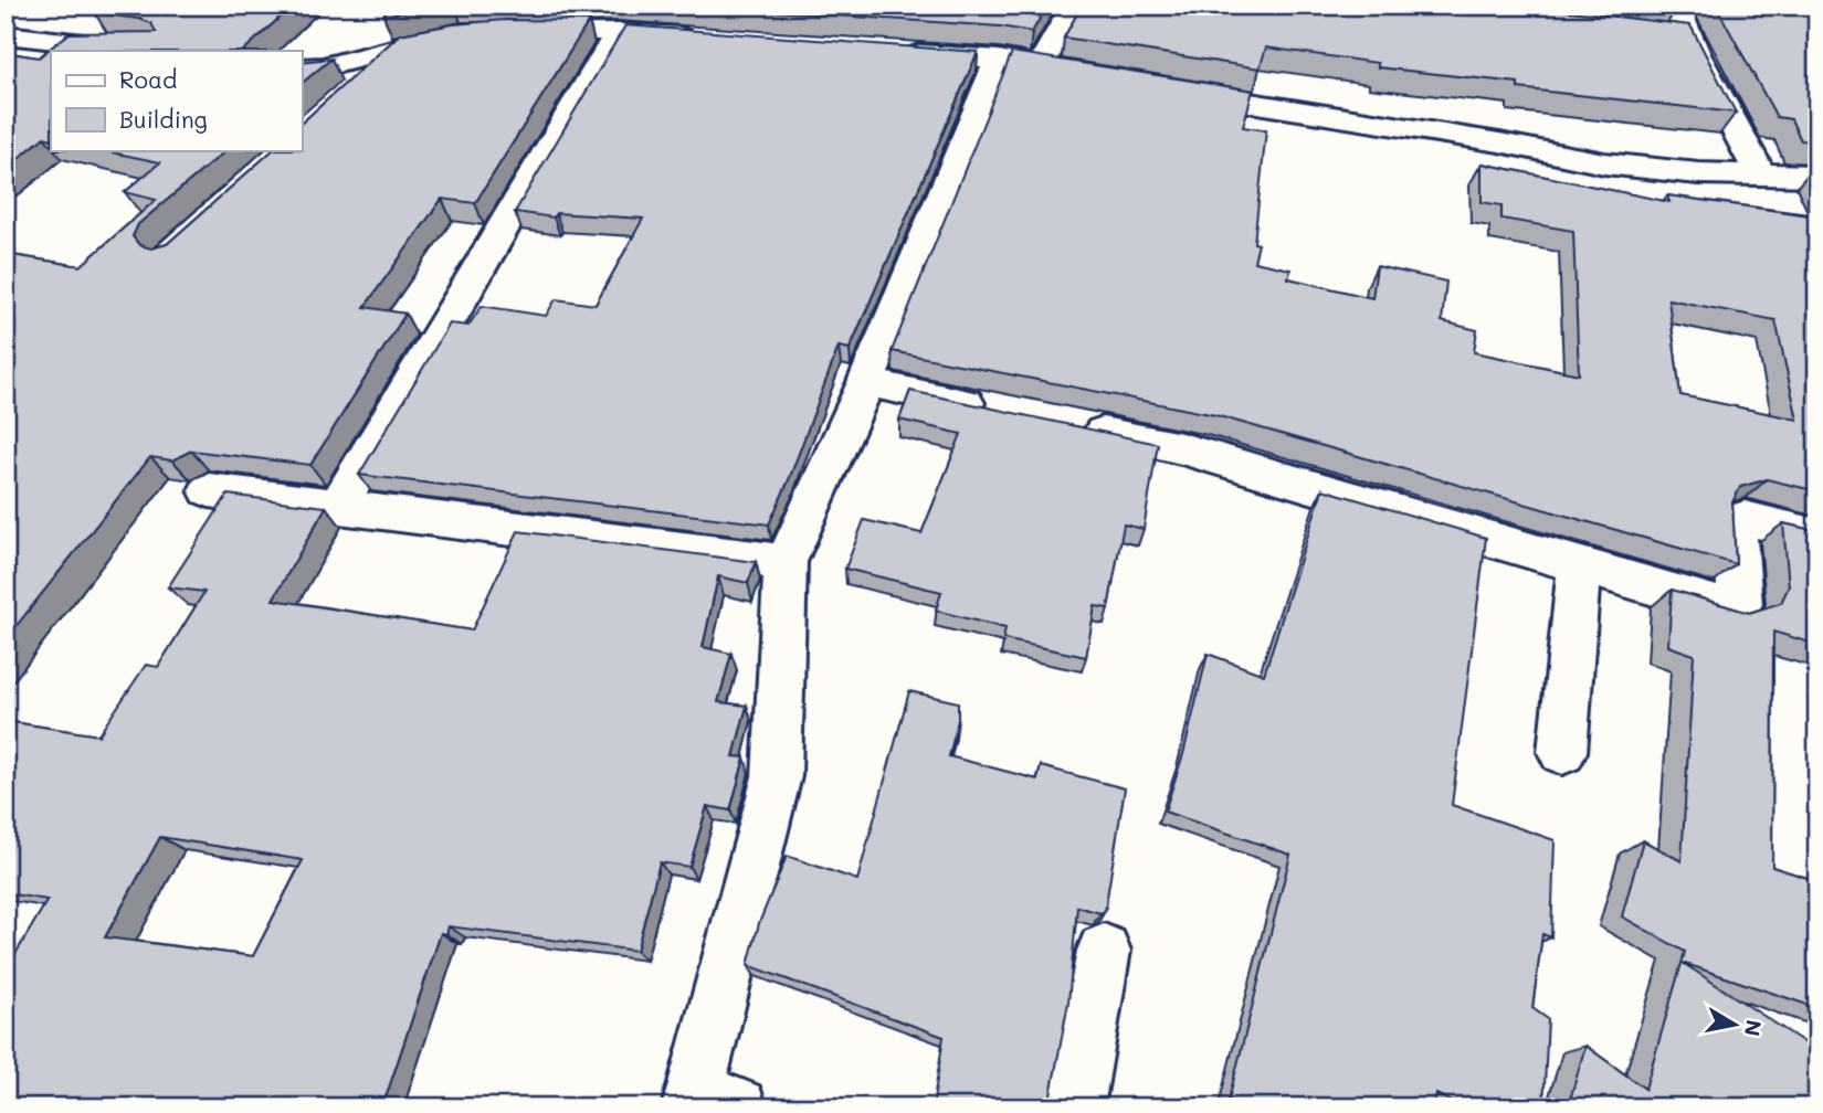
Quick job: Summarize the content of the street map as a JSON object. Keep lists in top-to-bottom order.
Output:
{
  "legend": ["Road", "Building"],
  "north": "right"
}
